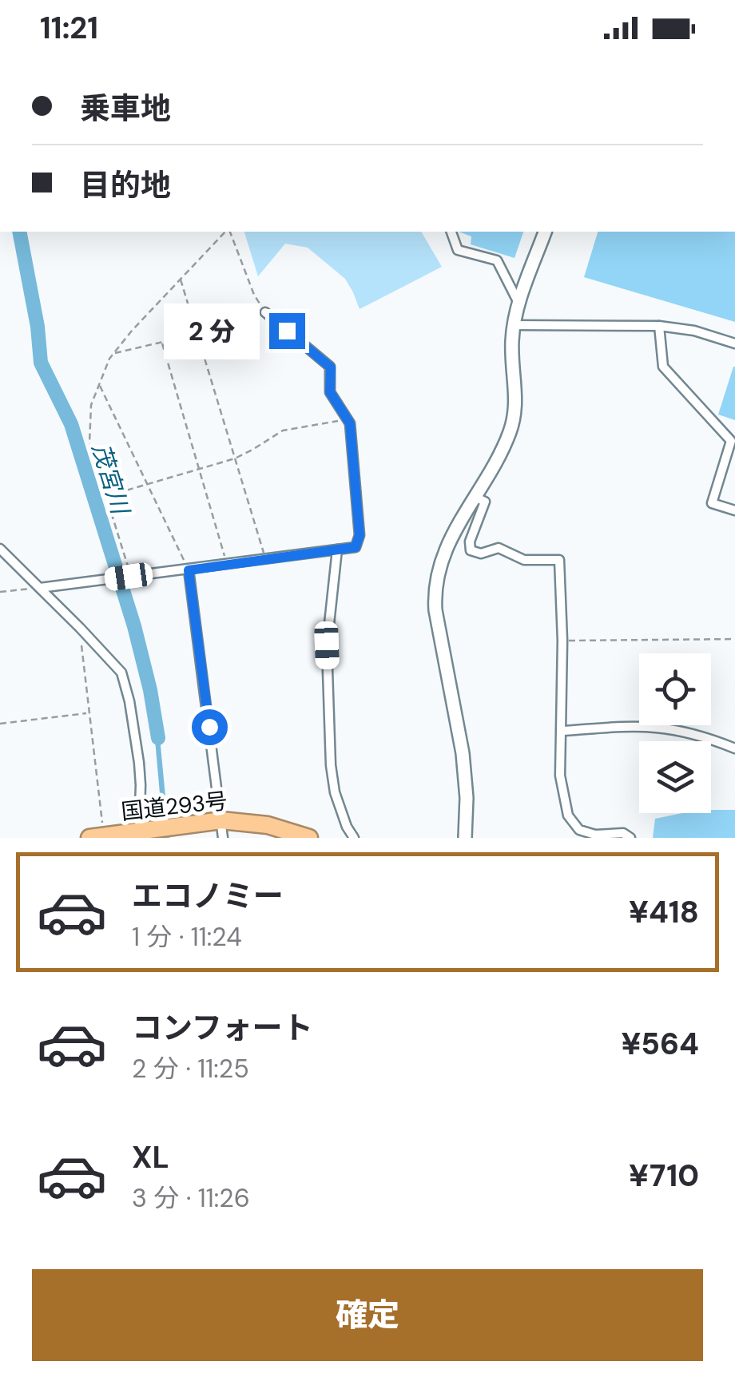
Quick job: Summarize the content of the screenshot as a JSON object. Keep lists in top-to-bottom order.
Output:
{
  "streets": {
    "highway": ["国道293号"]
  },
  "water": ["茂宮川"],
  "page": {
    "status": "11:21",
    "banner": ["乗車地", "目的地"],
    "bubble": "2 分",
    "list": [
      {
        "name": "エコノミー",
        "note": "1 分 · 11:24",
        "value": "¥418"
      },
      {
        "name": "コンフォート",
        "note": "2 分 · 11:25",
        "value": "¥564"
      },
      {
        "name": "XL",
        "note": "3 分 · 11:26",
        "value": "¥710"
      }
    ],
    "buttons": "確定"
  }
}
